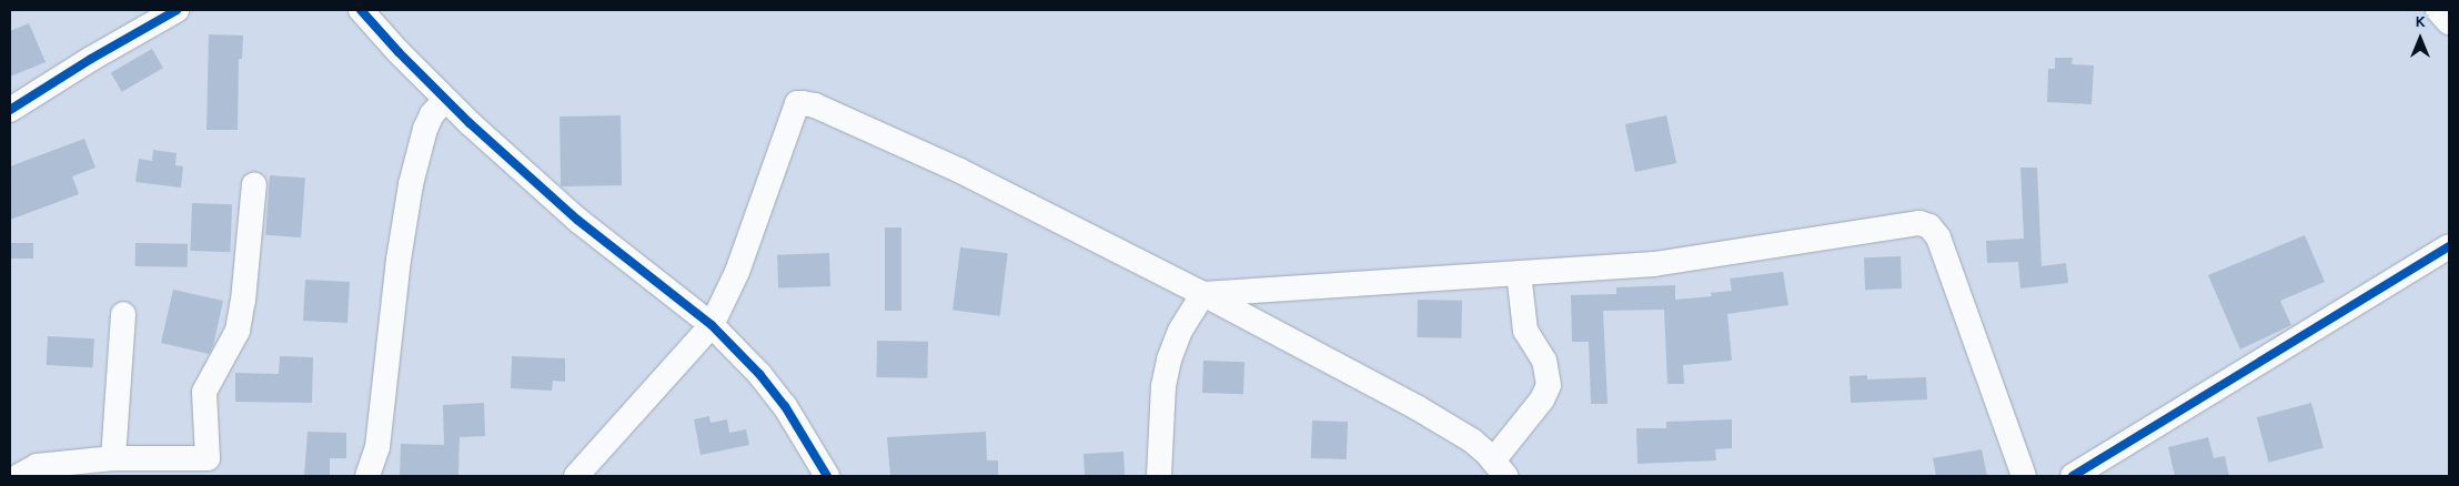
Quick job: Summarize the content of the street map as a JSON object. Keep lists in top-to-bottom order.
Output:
{
  "north": "top"
}
